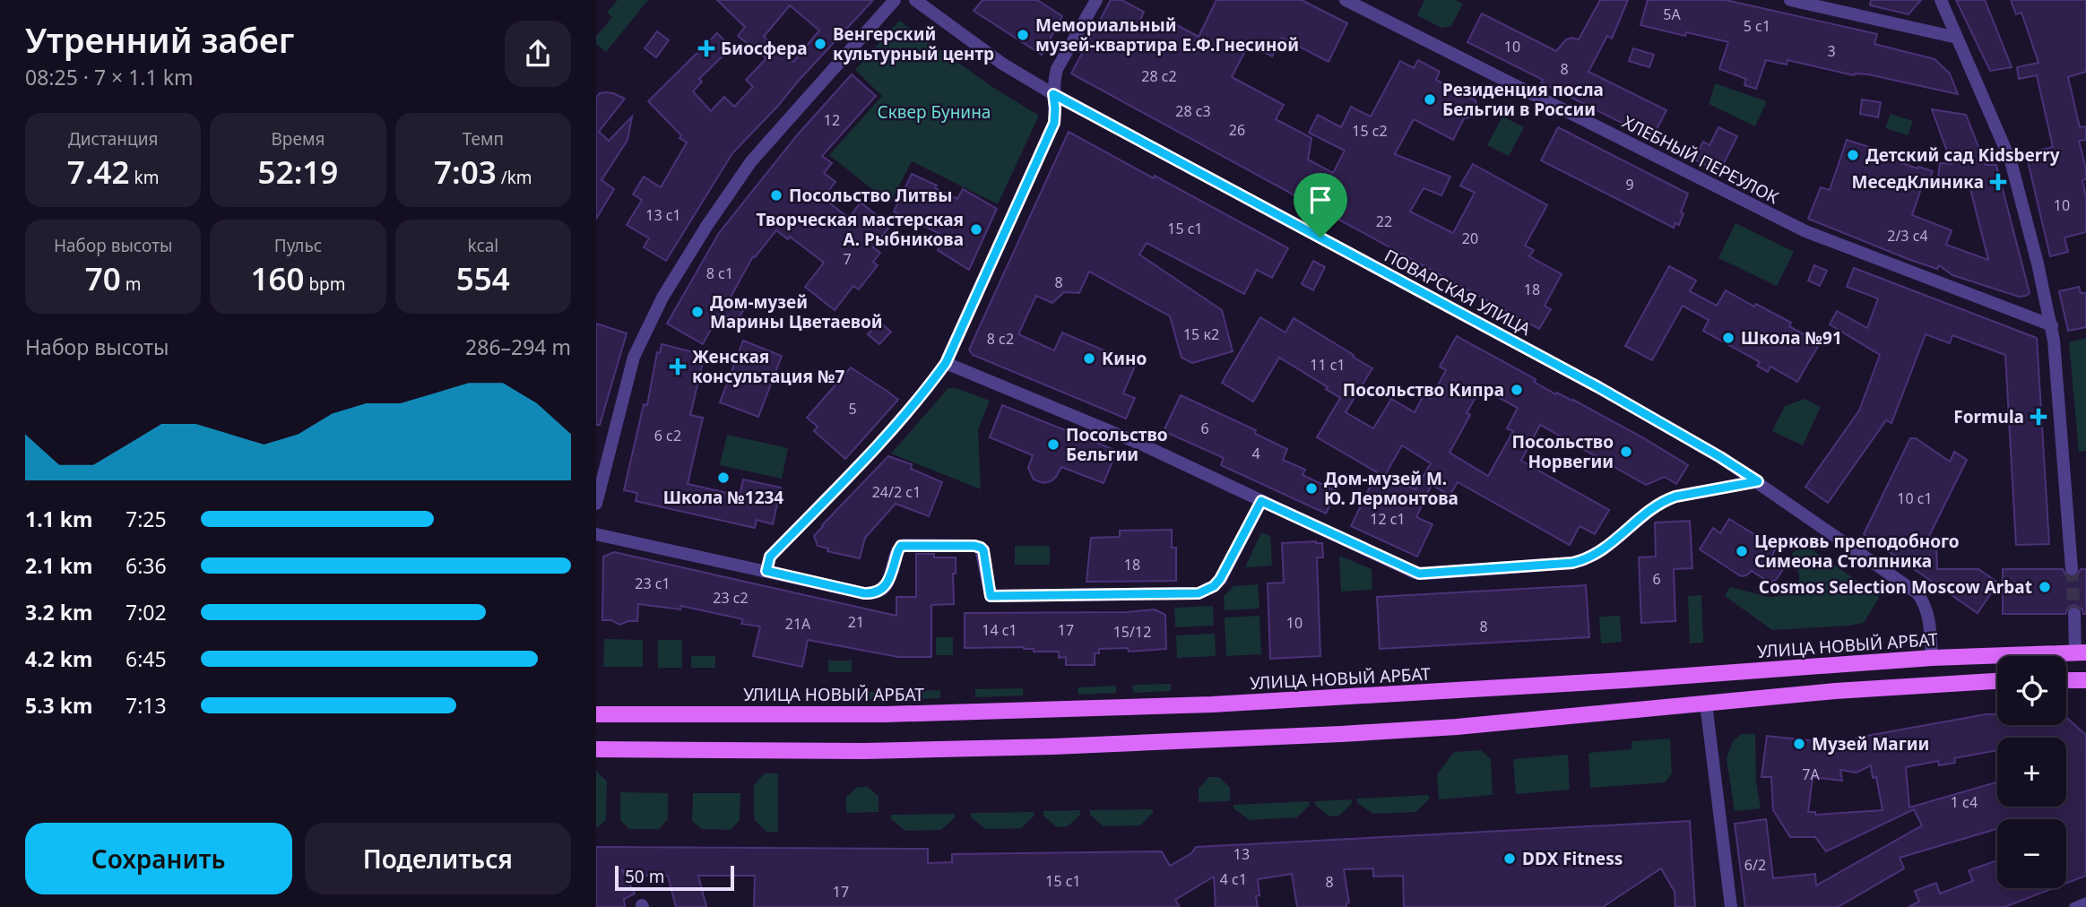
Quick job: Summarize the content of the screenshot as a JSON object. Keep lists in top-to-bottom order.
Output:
{
  "streets": {
    "main road": ["УЛИЦА НОВЫЙ АРБАТ"],
    "street": ["ХЛЕБНЫЙ ПЕРЕУЛОК", "ПОВАРСКАЯ УЛИЦА"]
  },
  "crossings": [
    ["ПОВАРСКАЯ УЛИЦА", "УЛИЦА НОВЫЙ АРБАТ"]
  ],
  "parks": ["Сквер Бунина"],
  "places": {
    "other": [
      "Мемориальный музей-квартира Е.Ф.Гнесиной",
      "Венгерский культурный центр",
      "Резиденция посла Бельгии в России",
      "Детский сад Kidsberry",
      "Посольство Литвы",
      "Творческая мастерская А. Рыбникова",
      "Дом-музей Марины Цветаевой",
      "Школа №91",
      "Кино",
      "Посольство Кипра",
      "Посольство Бельгии",
      "Посольство Норвегии",
      "Школа №1234",
      "Дом-музей М. Ю. Лермонтова",
      "Церковь преподобного Симеона Столпника",
      "Cosmos Selection Moscow Arbat",
      "Музей Магии",
      "DDX Fitness"
    ],
    "health": [
      "Биосфера",
      "МеседКлиника",
      "Женская консультация №7",
      "Formula"
    ]
  },
  "house_numbers": [
    "5А",
    "5 с1",
    "10",
    "3",
    "8",
    "28 с2",
    "28 с3",
    "12",
    "26",
    "15 с2",
    "9",
    "10",
    "13 с1",
    "22",
    "15 с1",
    "2/3 с4",
    "20",
    "7",
    "8 с1",
    "8",
    "18",
    "15 к2",
    "8 с2",
    "11 с1",
    "5",
    "6",
    "6 с2",
    "4",
    "24/2 с1",
    "10 с1",
    "12 с1",
    "18",
    "6",
    "23 с1",
    "23 с2",
    "21",
    "10",
    "21А",
    "8",
    "14 с1",
    "17",
    "15/12",
    "7А",
    "1 с4",
    "13",
    "6/2",
    "4 с1",
    "15 с1",
    "8",
    "17"
  ],
  "scale_bar": "50 m",
  "page": {
    "heading": ["Утренний забег", "08:25 · 7 × 1.1 km"],
    "stats": [
      ["Дистанция", "7.42 km"],
      ["Время", "52:19"],
      ["Темп", "7:03 /km"],
      ["Набор высоты", "70 m"],
      ["Пульс", "160 bpm"],
      ["kcal", "554"]
    ],
    "chart": ["Набор высоты", "286–294 m"],
    "list": [
      {
        "name": "1.1 km",
        "note": "7:25"
      },
      {
        "name": "2.1 km",
        "note": "6:36"
      },
      {
        "name": "3.2 km",
        "note": "7:02"
      },
      {
        "name": "4.2 km",
        "note": "6:45"
      },
      {
        "name": "5.3 km",
        "note": "7:13"
      }
    ],
    "map_buttons": ["+", "−"],
    "buttons": ["Сохранить", "Поделиться"],
    "scale": "50 m"
  }
}
